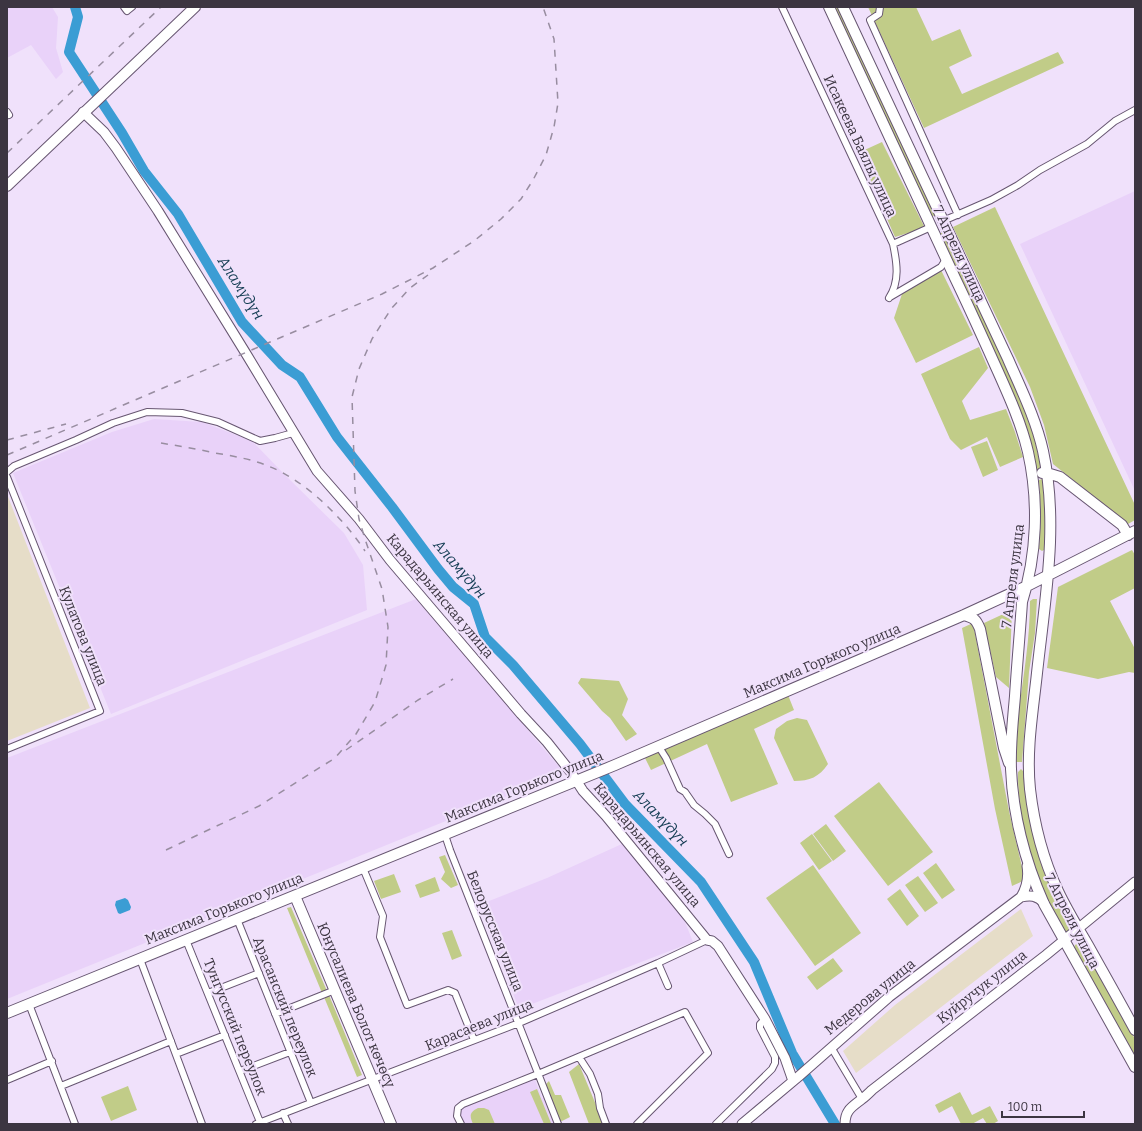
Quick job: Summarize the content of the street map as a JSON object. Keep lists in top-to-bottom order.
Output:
{
  "streets": {
    "main road": ["7 Апреля улица", "Максима Горького улица", "Юнусалиева Болот көчөсү"],
    "street": [
      "Исакеева Баялы улица",
      "Карадарьинская улица",
      "Кулатова улица",
      "Белорусская улица",
      "Куйручук улица",
      "Медерова улица",
      "Арасанский переулок",
      "Карасаева улица",
      "Тунгусский переулок"
    ]
  },
  "crossings": [
    ["Исакеева Баялы улица", "7 Апреля улица"],
    ["7 Апреля улица", "Максима Горького улица"],
    ["7 Апреля улица", "Куйручук улица"],
    ["7 Апреля улица", "Медерова улица"],
    ["Карадарьинская улица", "Максима Горького улица"],
    ["Карадарьинская улица", "Медерова улица"],
    ["Карадарьинская улица", "Карасаева улица"],
    ["Максима Горького улица", "Белорусская улица"],
    ["Максима Горького улица", "Юнусалиева Болот көчөсү"],
    ["Максима Горького улица", "Арасанский переулок"],
    ["Максима Горького улица", "Тунгусский переулок"],
    ["Белорусская улица", "Карасаева улица"],
    ["Юнусалиева Болот көчөсү", "Карасаева улица"],
    ["Арасанский переулок", "Карасаева улица"],
    ["Карасаева улица", "Тунгусский переулок"]
  ],
  "water": ["Аламүдүн"],
  "scale_bar": "100 m"
}
